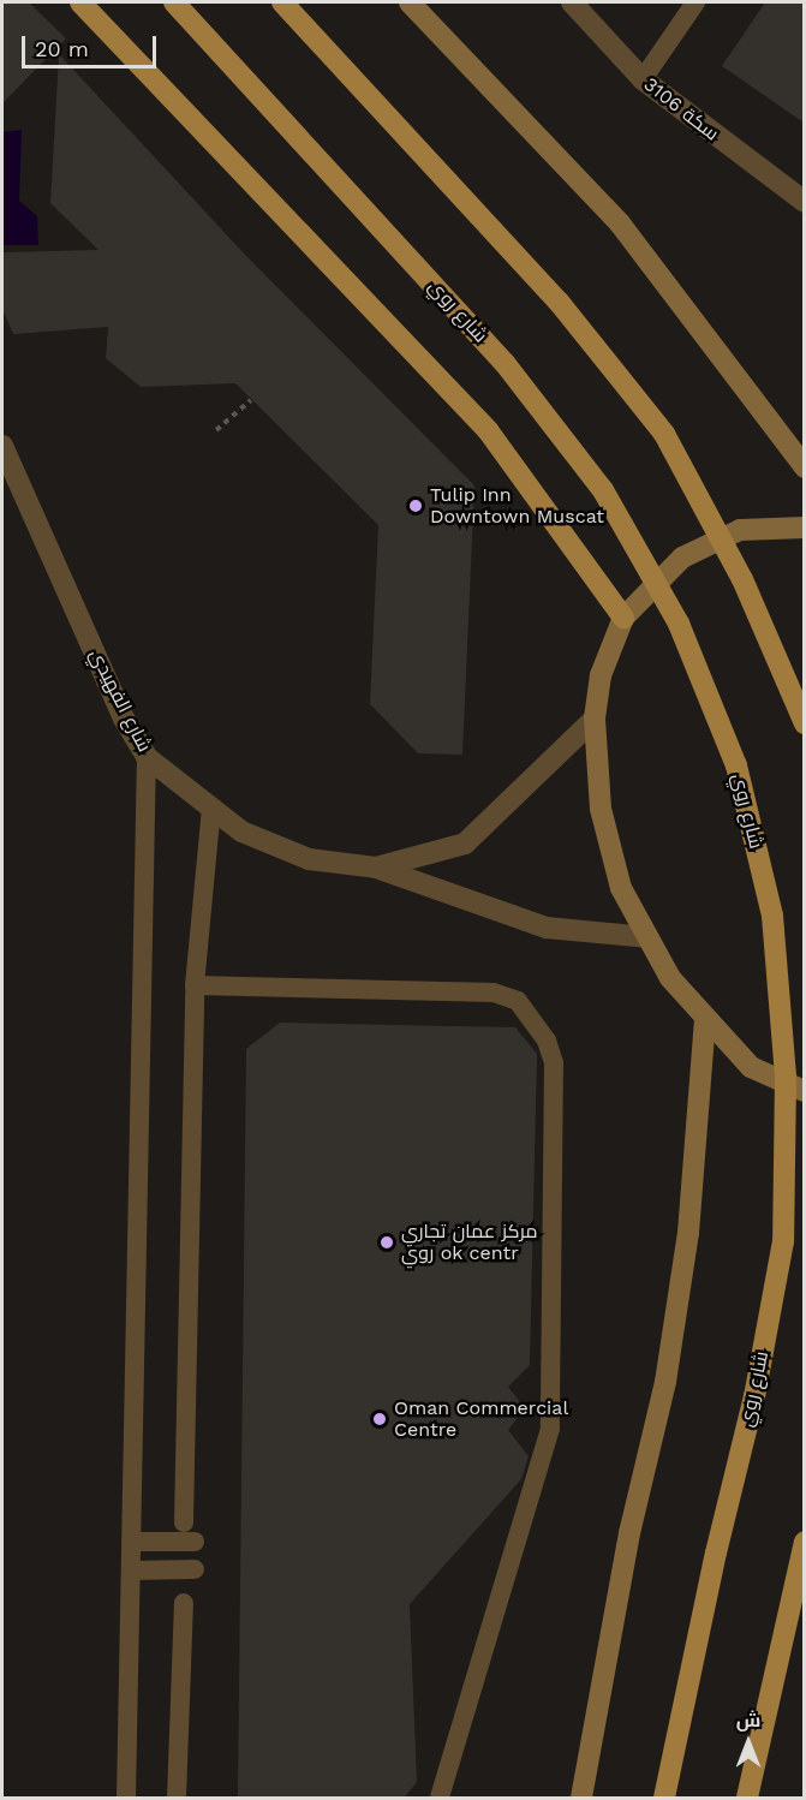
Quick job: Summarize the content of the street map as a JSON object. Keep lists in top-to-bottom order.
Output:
{
  "streets": {
    "main road": ["شارع روي"],
    "street": ["سكة 3106", "شارع الفهيدي"]
  },
  "places": ["Tulip Inn Downtown Muscat", "مركز عمان تجاري روي ok centr", "Oman Commercial Centre"],
  "scale_bar": "20 m",
  "north": "top"
}
